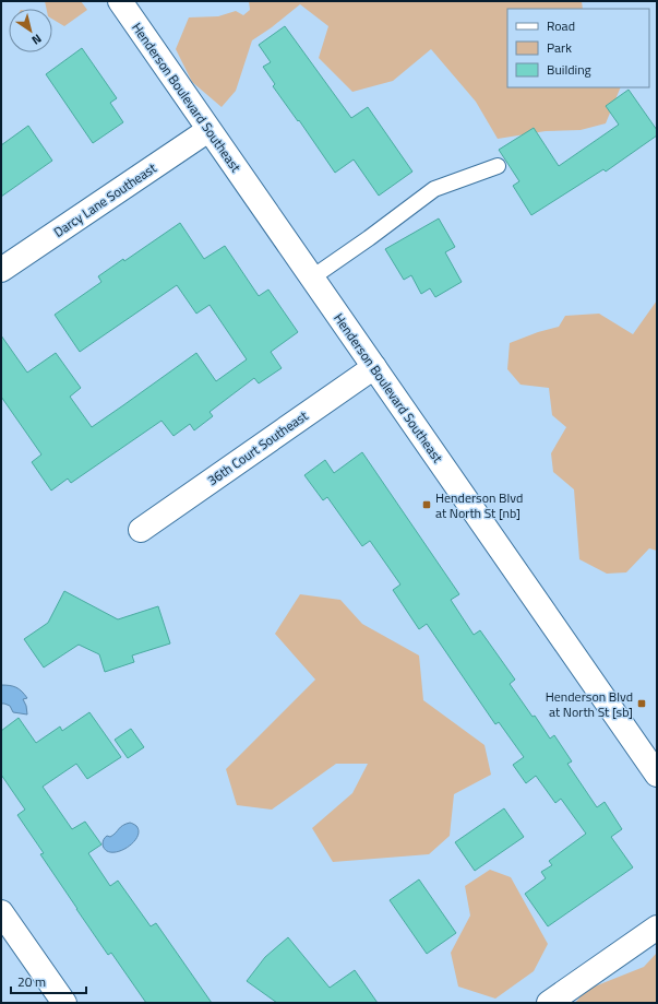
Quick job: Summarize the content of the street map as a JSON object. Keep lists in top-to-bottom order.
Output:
{
  "streets": {
    "main road": ["Henderson Boulevard Southeast", "Darcy Lane Southeast", "36th Court Southeast"]
  },
  "crossings": [
    ["Henderson Boulevard Southeast", "Darcy Lane Southeast"],
    ["Henderson Boulevard Southeast", "36th Court Southeast"]
  ],
  "places": {
    "transit": ["Henderson Blvd at North St [nb]", "Henderson Blvd at North St [sb]"]
  },
  "legend": ["Road", "Park", "Building"],
  "scale_bar": "20 m",
  "north": "bottom right"
}
